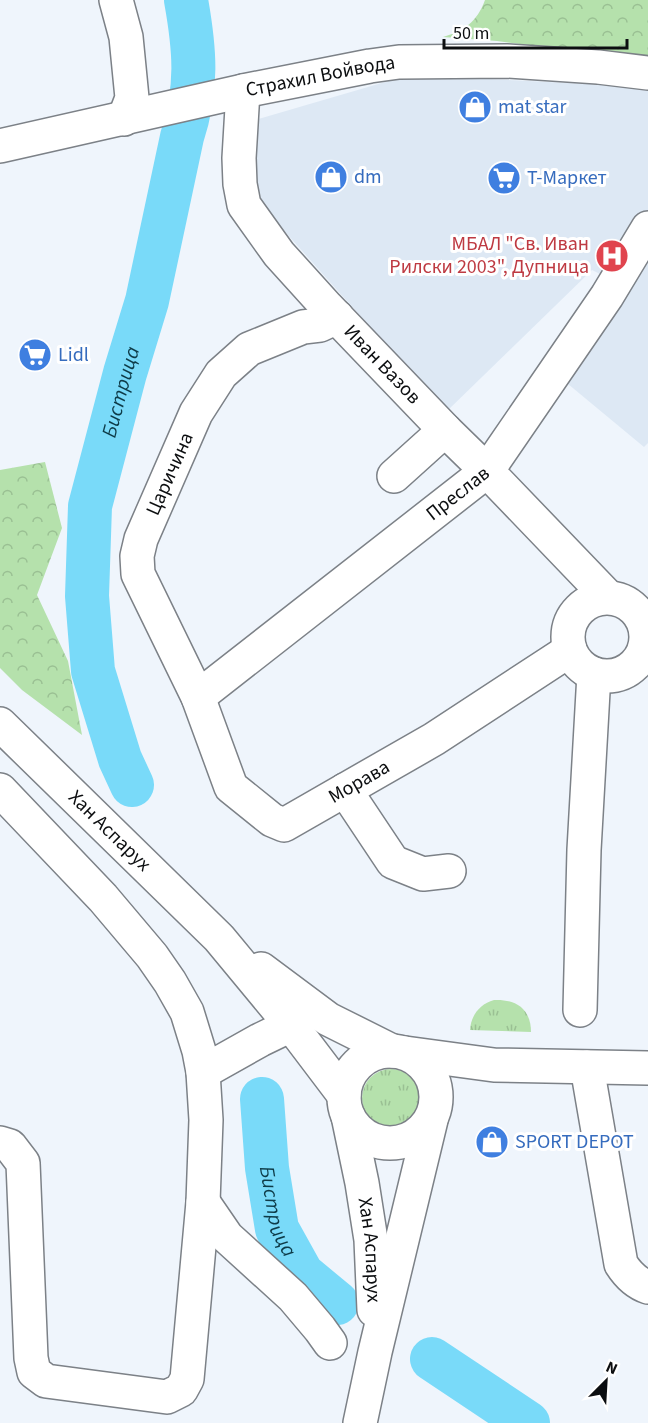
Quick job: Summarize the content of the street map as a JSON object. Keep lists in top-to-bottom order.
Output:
{
  "streets": {
    "street": [
      "Страхил Войвода",
      "Иван Вазов",
      "Царичина",
      "Преслав",
      "Морава",
      "Хан Аспарух"
    ]
  },
  "crossings": [
    ["Страхил Войвода", "Иван Вазов"],
    ["Иван Вазов", "Царичина"],
    ["Иван Вазов", "Преслав"],
    ["Иван Вазов", "Морава"],
    ["Царичина", "Преслав"],
    ["Царичина", "Морава"],
    ["Преслав", "Морава"]
  ],
  "water": ["Бистрица"],
  "places": {
    "shop": ["mat star", "dm", "SPORT DEPOT"],
    "supermarket": ["Т-Маркет", "Lidl"],
    "hospital": ["МБАЛ \"Св. Иван Рилски 2003\", Дупница"]
  },
  "scale_bar": "50 m",
  "north": "top right"
}
